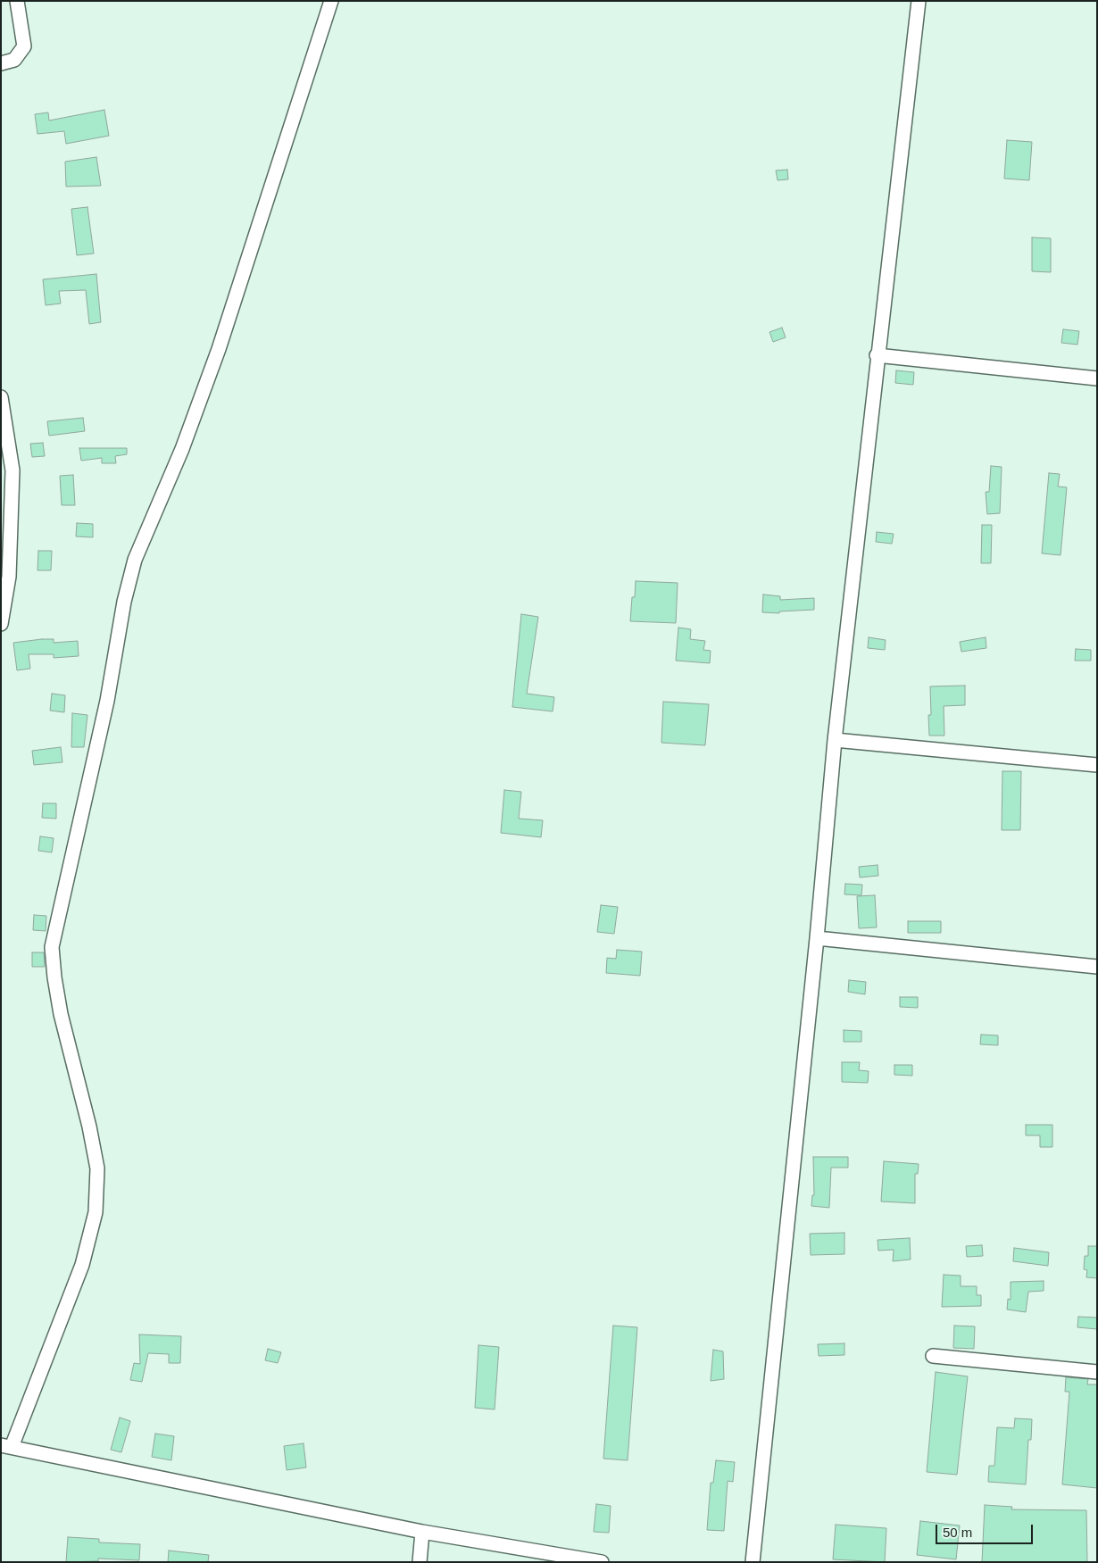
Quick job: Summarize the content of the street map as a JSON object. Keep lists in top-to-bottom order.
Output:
{
  "scale_bar": "50 m"
}
